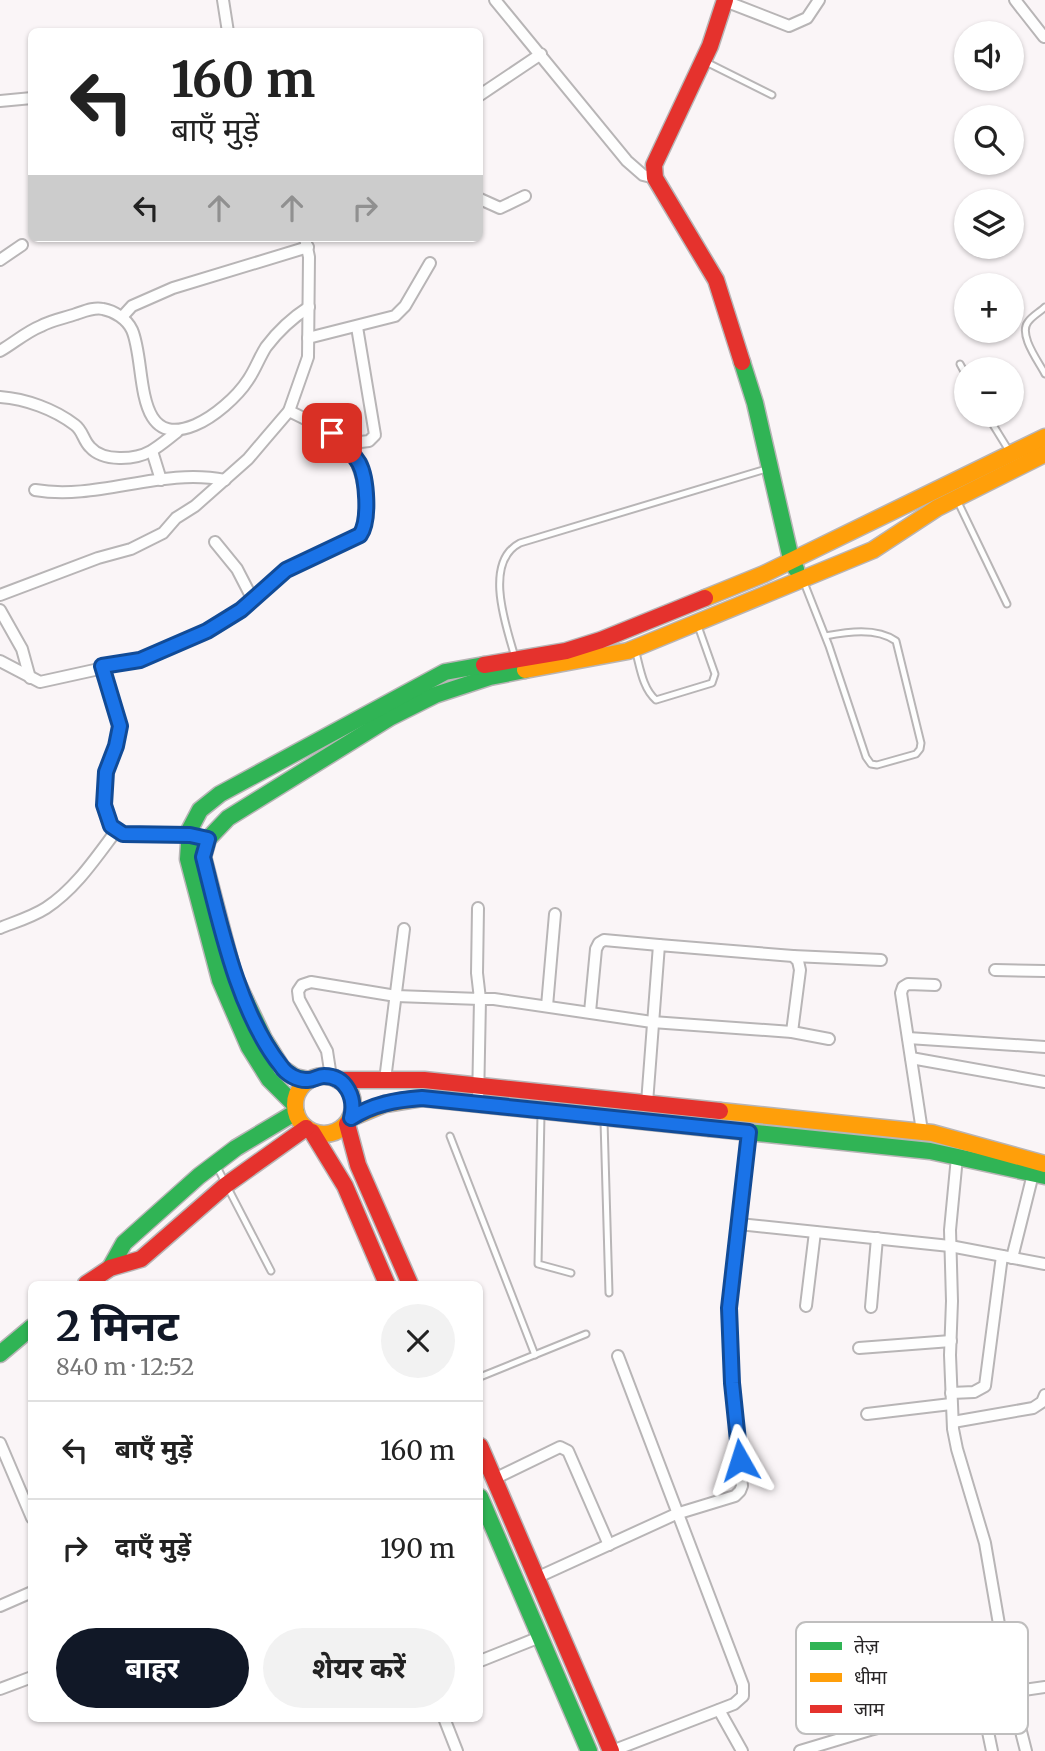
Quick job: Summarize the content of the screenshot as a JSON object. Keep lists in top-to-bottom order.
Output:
{
  "legend": ["तेज़", "धीमा", "जाम"],
  "page": {
    "map_buttons": ["+", "−"],
    "turn": ["160 m", "बाएँ मुड़ें"],
    "heading": ["2 मिनट", "840 m · 12:52"],
    "list": [
      {
        "name": "बाएँ मुड़ें",
        "value": "160 m"
      },
      {
        "name": "दाएँ मुड़ें",
        "value": "190 m"
      }
    ],
    "buttons": ["बाहर", "शेयर करें"]
  }
}
